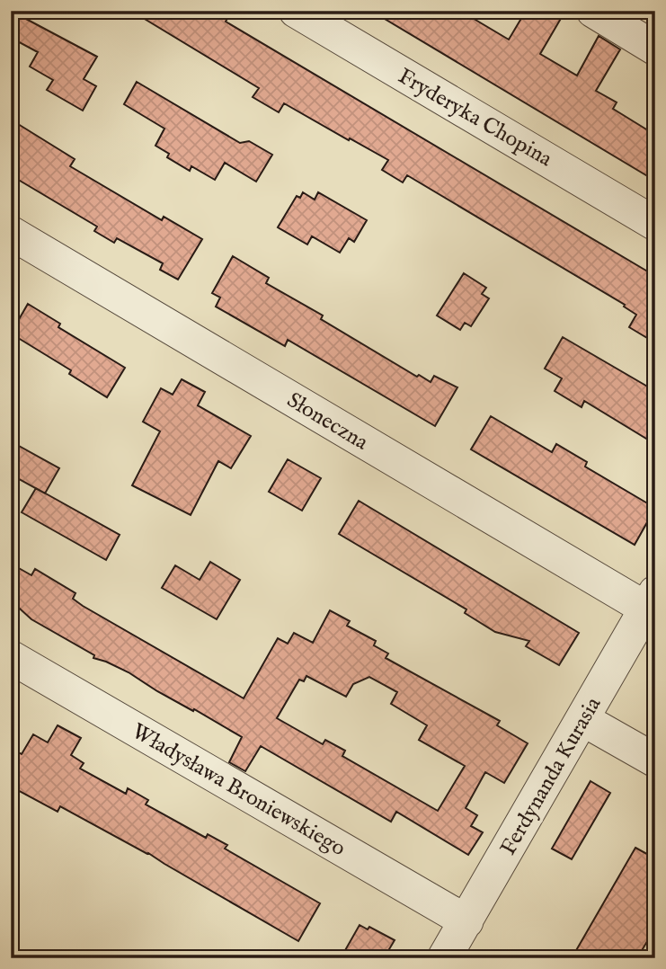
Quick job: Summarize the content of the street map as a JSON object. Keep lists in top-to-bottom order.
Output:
{
  "streets": {
    "street": [
      "Fryderyka Chopina",
      "Słoneczna",
      "Ferdynanda Kurasia",
      "Władysława Broniewskiego"
    ]
  },
  "crossings": [
    ["Słoneczna", "Ferdynanda Kurasia"],
    ["Ferdynanda Kurasia", "Władysława Broniewskiego"]
  ]
}
